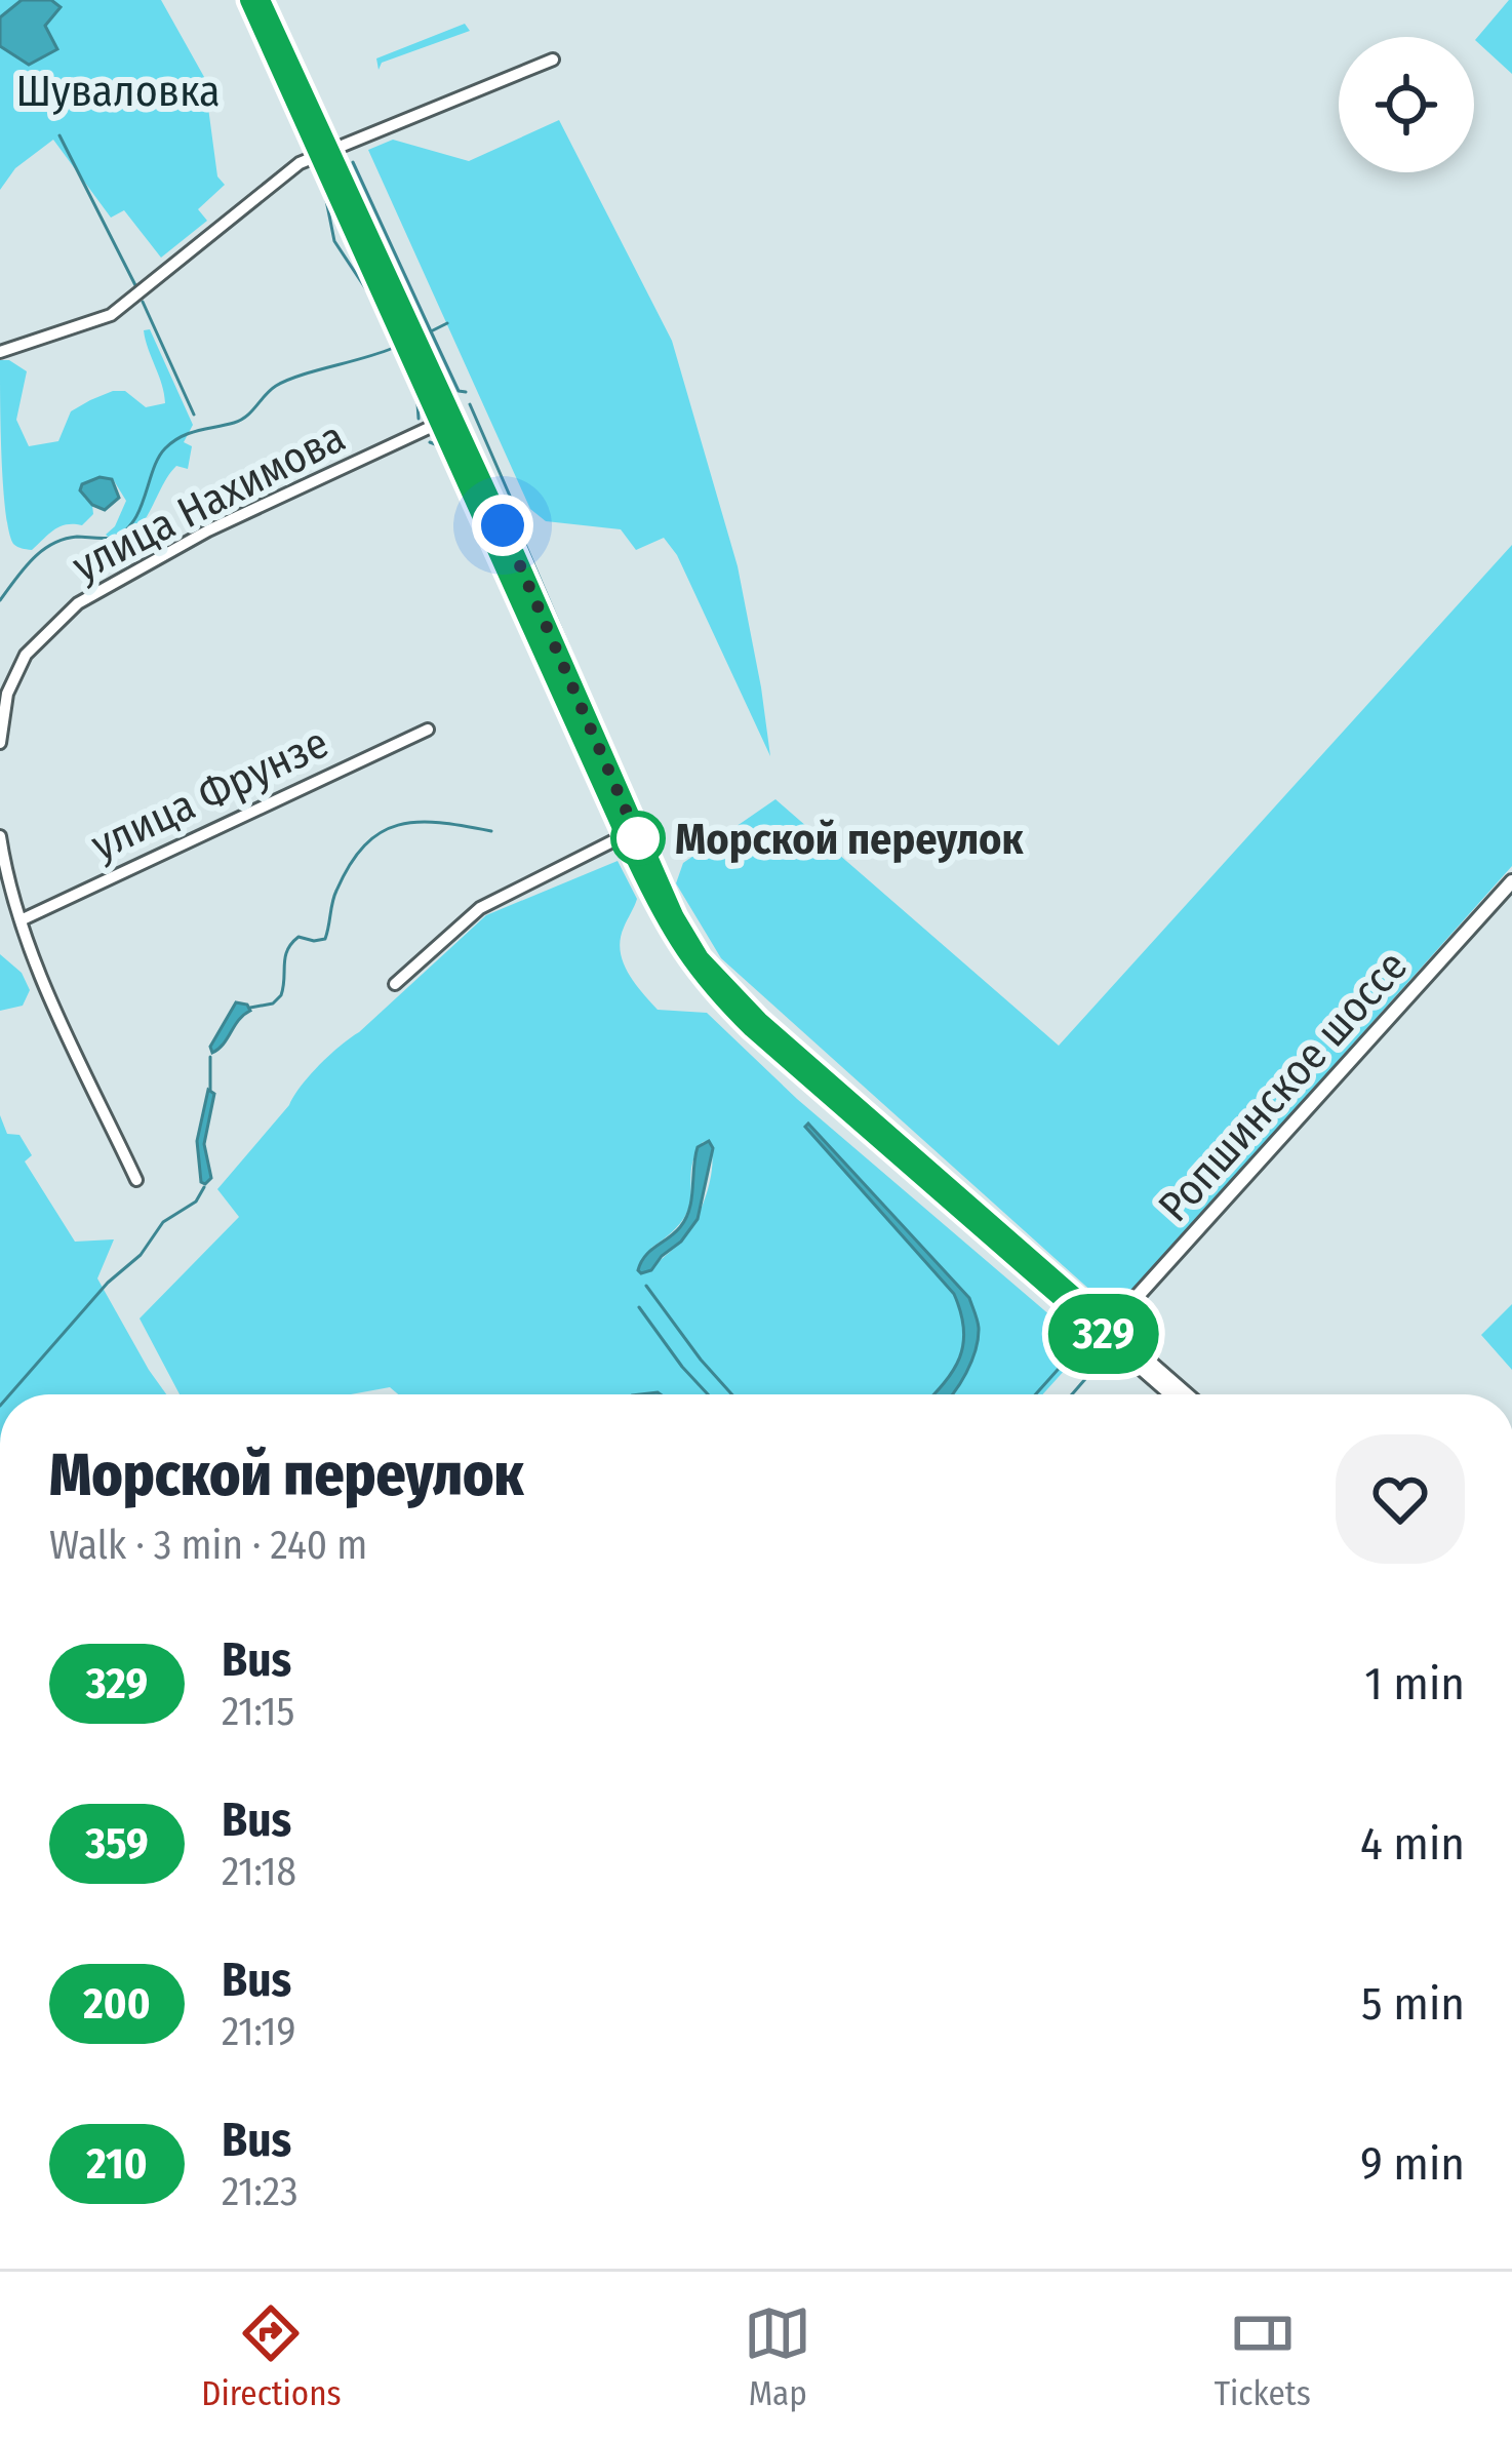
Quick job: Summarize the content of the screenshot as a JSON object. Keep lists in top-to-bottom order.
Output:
{
  "streets": {
    "main road": ["Ропшинское шоссе"],
    "street": ["улица Нахимова", "улица Фрунзе"]
  },
  "parks": ["Шуваловка"],
  "places": ["Морской переулок"],
  "lines": ["bus line 329"],
  "page": {
    "on_map": "329",
    "heading": ["Морской переулок", "Walk · 3 min · 240 m"],
    "list": [
      {
        "mark": "329",
        "name": "Bus",
        "note": "21:15",
        "value": "1 min"
      },
      {
        "mark": "359",
        "name": "Bus",
        "note": "21:18",
        "value": "4 min"
      },
      {
        "mark": "200",
        "name": "Bus",
        "note": "21:19",
        "value": "5 min"
      },
      {
        "mark": "210",
        "name": "Bus",
        "note": "21:23",
        "value": "9 min"
      }
    ],
    "tabs": ["Directions", "Map", "Tickets"]
  }
}
